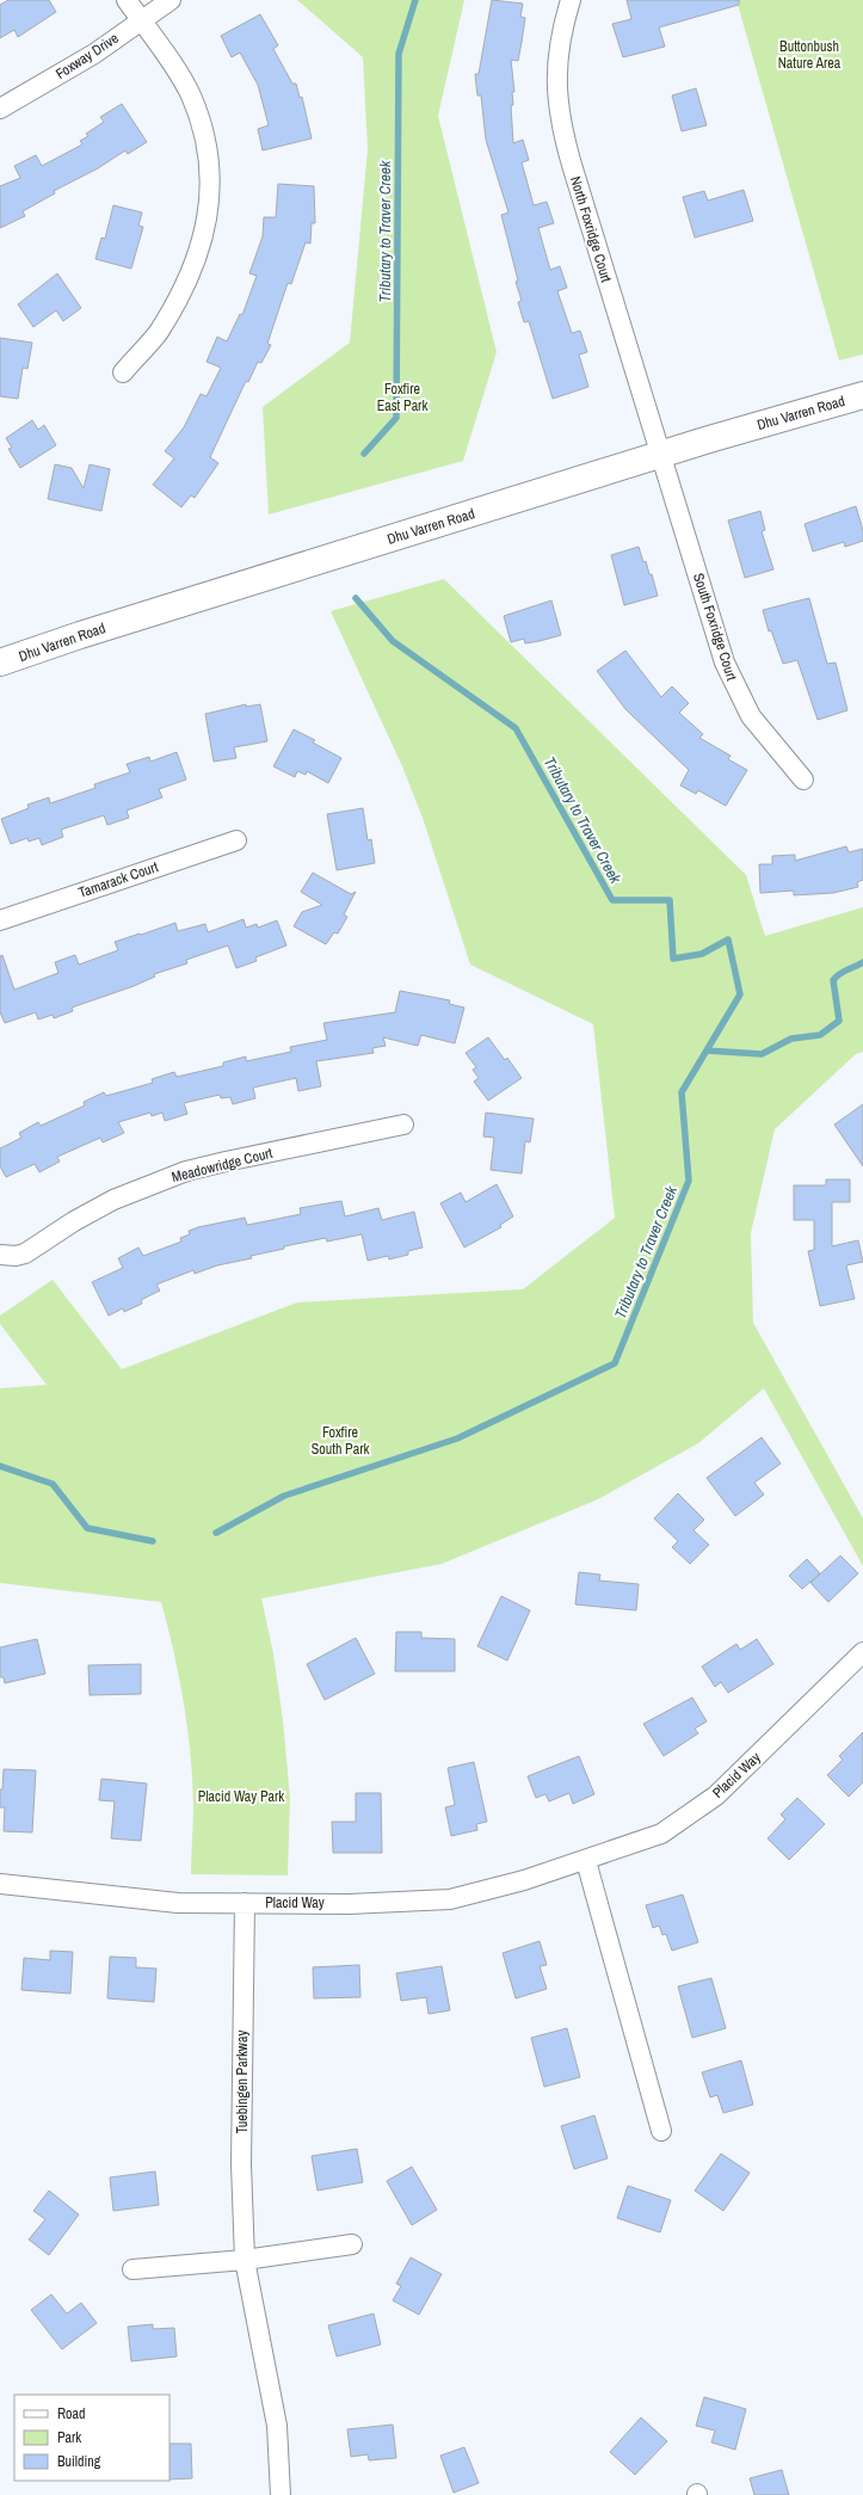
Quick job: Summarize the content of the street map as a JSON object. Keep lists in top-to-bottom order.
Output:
{
  "streets": {
    "main road": ["Dhu Varren Road"],
    "street": [
      "Foxway Drive",
      "North Foxridge Court",
      "South Foxridge Court",
      "Tamarack Court",
      "Meadowridge Court",
      "Placid Way",
      "Tuebingen Parkway"
    ]
  },
  "crossings": [
    ["North Foxridge Court", "Dhu Varren Road"],
    ["North Foxridge Court", "South Foxridge Court"],
    ["Dhu Varren Road", "South Foxridge Court"],
    ["Placid Way", "Tuebingen Parkway"]
  ],
  "water": ["Tributary to Traver Creek"],
  "parks": [
    "Buttonbush Nature Area",
    "Foxfire East Park",
    "Foxfire South Park",
    "Placid Way Park"
  ],
  "legend": ["Road", "Park", "Building"]
}
